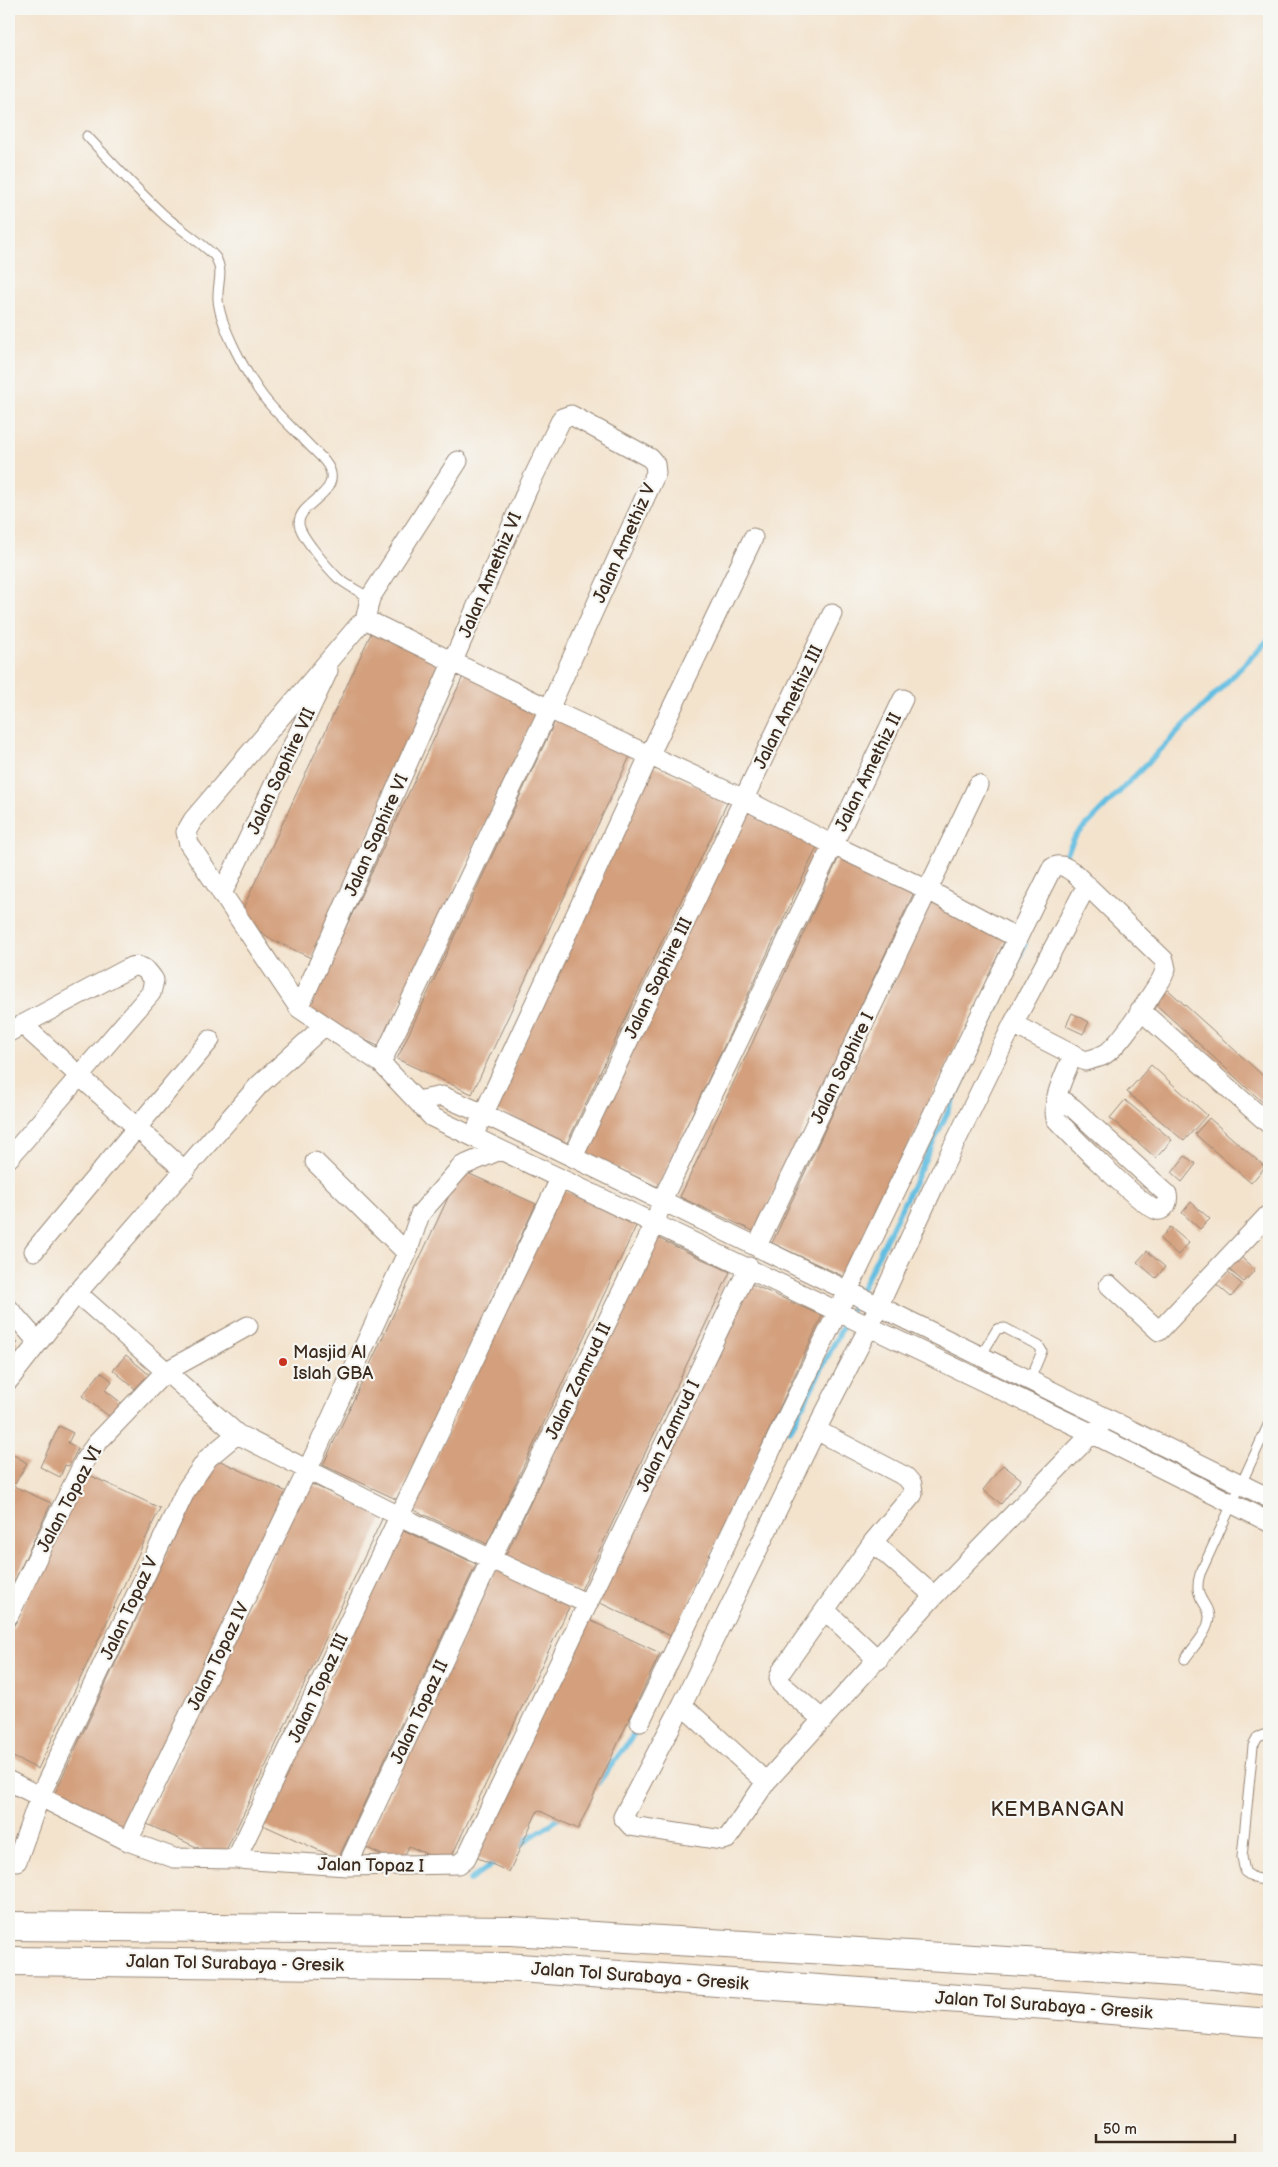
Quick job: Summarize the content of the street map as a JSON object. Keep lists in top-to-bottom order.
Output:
{
  "streets": {
    "highway": ["Jalan Tol Surabaya - Gresik"],
    "street": [
      "Jalan Amethiz V",
      "Jalan Amethiz VI",
      "Jalan Amethiz III",
      "Jalan Saphire VII",
      "Jalan Amethiz II",
      "Jalan Saphire VI",
      "Jalan Saphire III",
      "Jalan Saphire I",
      "Jalan Zamrud II",
      "Jalan Zamrud I",
      "Jalan Topaz VI",
      "Jalan Topaz V",
      "Jalan Topaz IV",
      "Jalan Topaz III",
      "Jalan Topaz II",
      "Jalan Topaz I"
    ]
  },
  "crossings": [
    ["Jalan Amethiz V", "Jalan Amethiz VI"],
    ["Jalan Amethiz VI", "Jalan Saphire VI"],
    ["Jalan Amethiz III", "Jalan Saphire III"],
    ["Jalan Amethiz II", "Jalan Zamrud II"],
    ["Jalan Zamrud II", "Jalan Topaz II"],
    ["Jalan Zamrud I", "Jalan Topaz I"],
    ["Jalan Topaz V", "Jalan Topaz I"],
    ["Jalan Topaz IV", "Jalan Topaz I"],
    ["Jalan Topaz III", "Jalan Topaz I"],
    ["Jalan Topaz II", "Jalan Topaz I"]
  ],
  "districts": ["KEMBANGAN"],
  "places": ["Masjid Al Islah GBA"],
  "scale_bar": "50 m"
}
